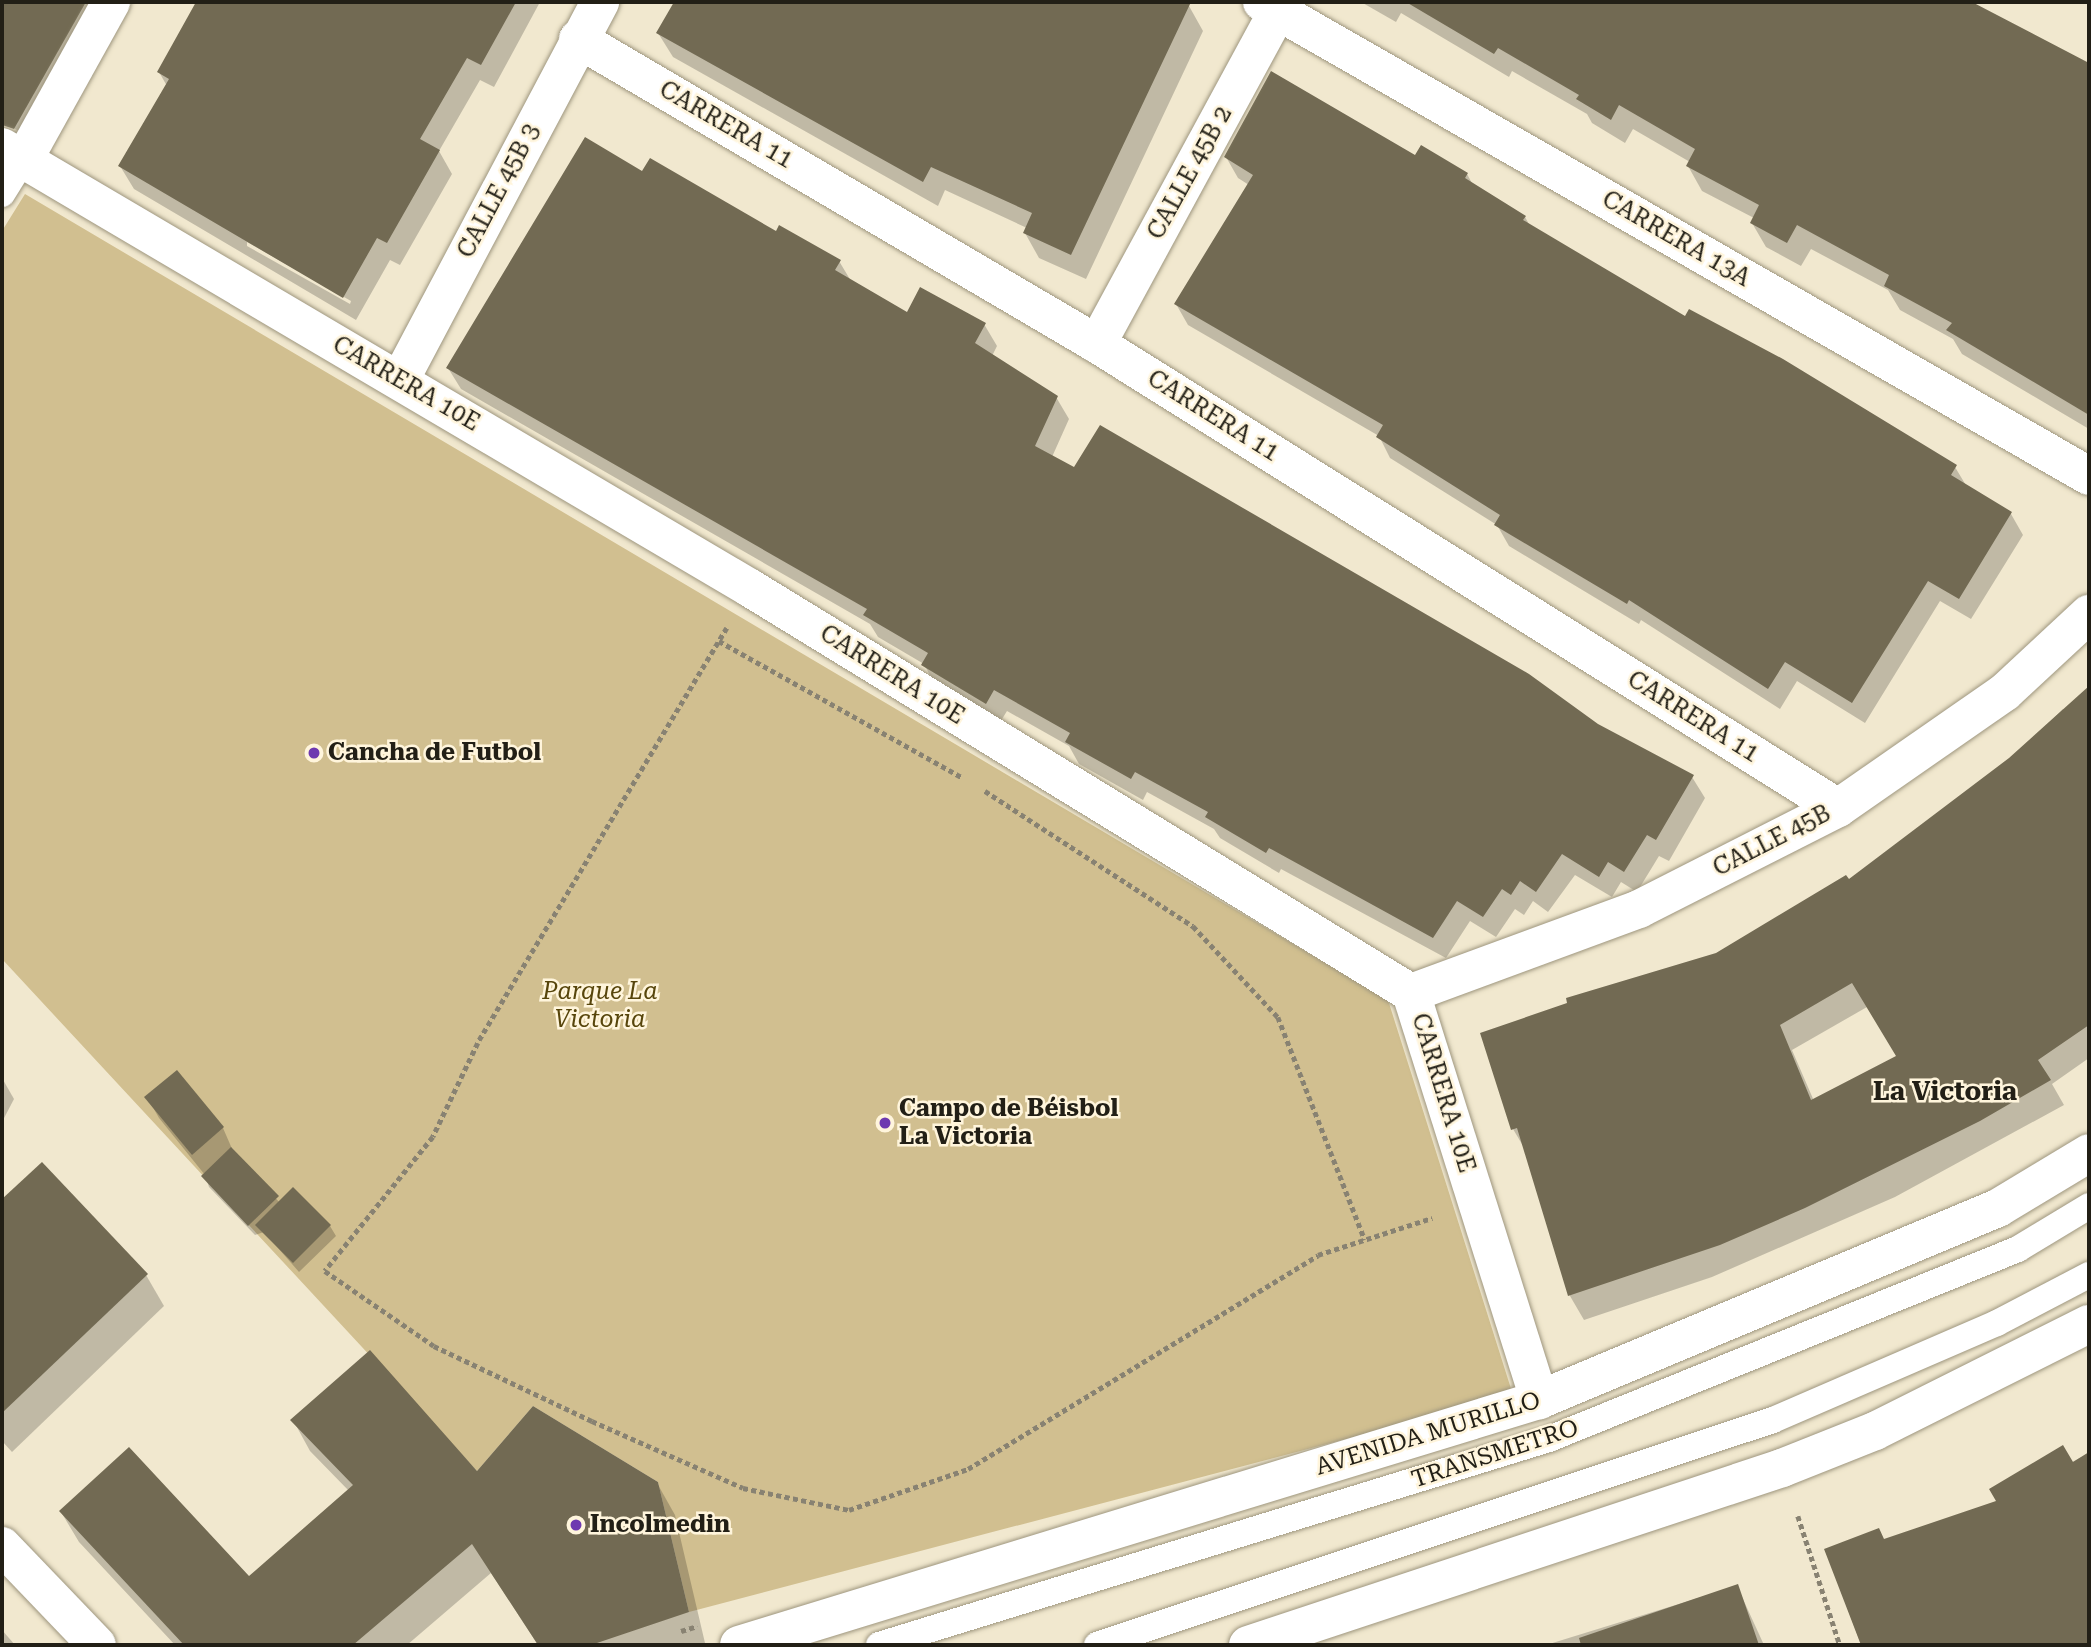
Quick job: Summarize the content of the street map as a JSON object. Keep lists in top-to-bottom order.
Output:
{
  "streets": {
    "street": [
      "CARRERA 11",
      "CALLE 45B 2",
      "CALLE 45B 3",
      "CARRERA 13A",
      "CARRERA 10E",
      "CALLE 45B",
      "AVENIDA MURILLO"
    ],
    "lane": ["TRANSMETRO"]
  },
  "crossings": [
    ["CARRERA 11", "CALLE 45B 2"],
    ["CARRERA 11", "CALLE 45B 3"],
    ["CARRERA 11", "CALLE 45B"],
    ["CALLE 45B 2", "CARRERA 13A"],
    ["CALLE 45B 3", "CARRERA 10E"],
    ["CARRERA 10E", "CALLE 45B"],
    ["CARRERA 10E", "AVENIDA MURILLO"]
  ],
  "districts": ["La Victoria"],
  "parks": ["Parque La Victoria"],
  "places": ["Cancha de Futbol", "Campo de Béisbol La Victoria", "Incolmedin"]
}
